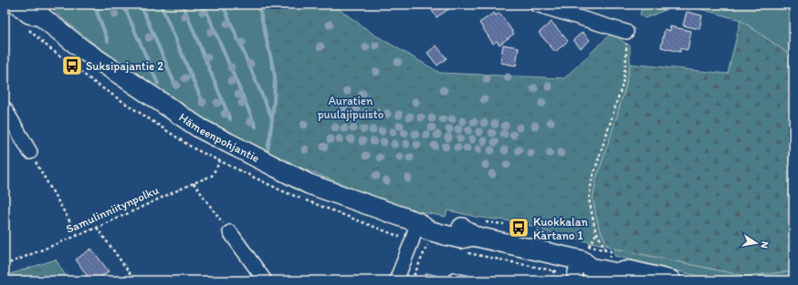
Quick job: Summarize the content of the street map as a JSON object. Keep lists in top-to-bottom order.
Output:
{
  "streets": {
    "main road": ["Hämeenpohjantie"],
    "path": ["Samulinniitynpolku"]
  },
  "parks": ["Auratien puulajipuisto"],
  "places": {
    "bus stop": ["Suksipajantie 2", "Kuokkalan Kartano 1"]
  },
  "north": "right"
}
